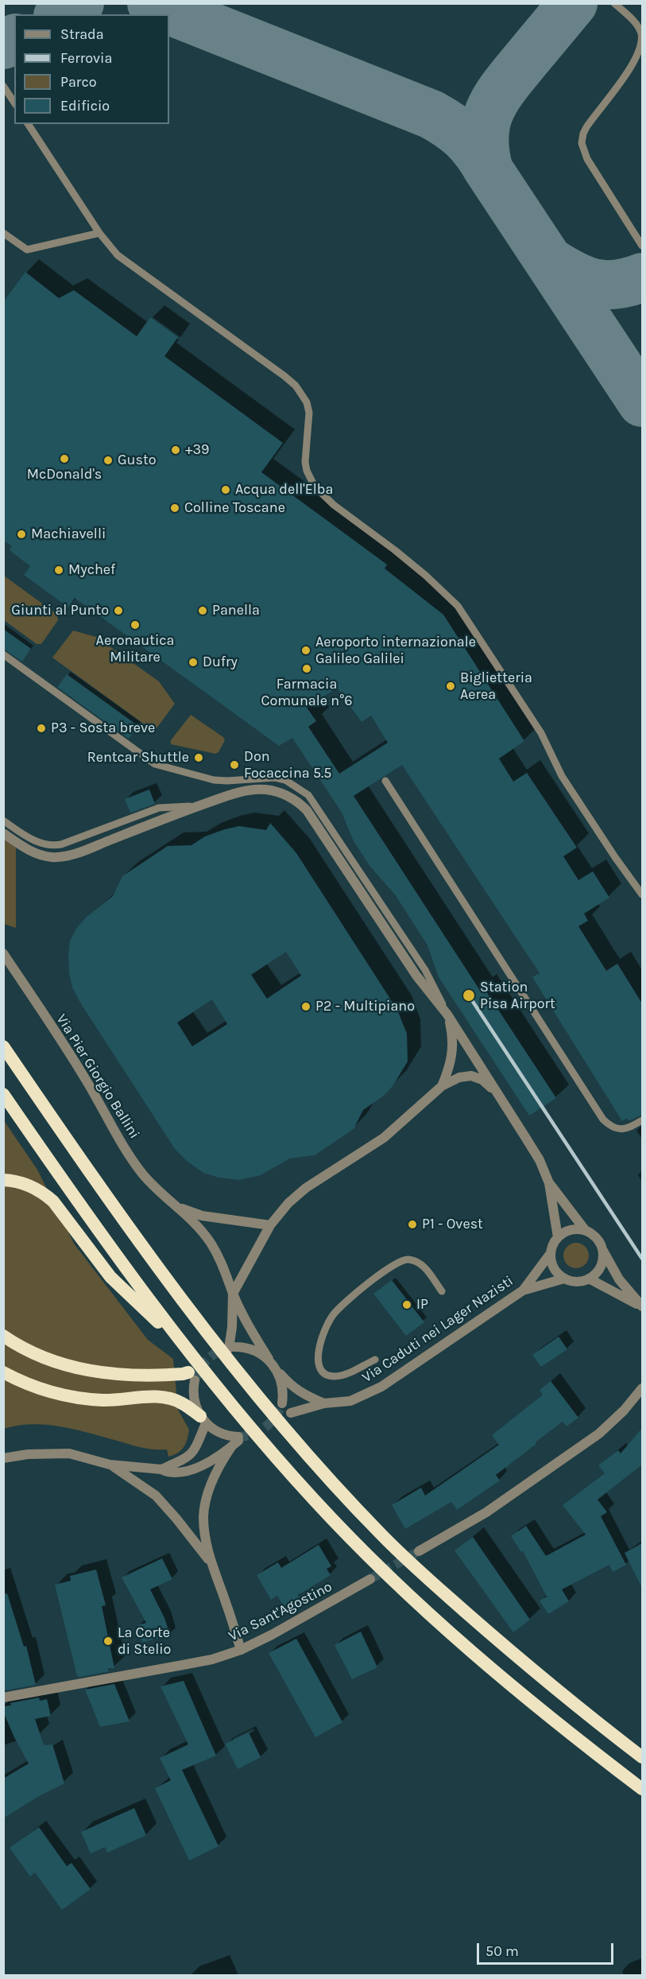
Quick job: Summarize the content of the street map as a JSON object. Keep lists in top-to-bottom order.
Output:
{
  "streets": {
    "street": ["Via Pier Giorgio Ballini", "Via Caduti nei Lager Nazisti", "Via Sant'Agostino"]
  },
  "crossings": [
    ["Via Pier Giorgio Ballini", "Via Caduti nei Lager Nazisti"]
  ],
  "places": [
    "+39",
    "McDonald's",
    "Gusto",
    "Acqua dell'Elba",
    "Colline Toscane",
    "Machiavelli",
    "Mychef",
    "Giunti al Punto",
    "Panella",
    "Aeronautica Militare",
    "Aeroporto internazionale Galileo Galilei",
    "Dufry",
    "Farmacia Comunale n°6",
    "Biglietteria Aerea",
    "P3 - Sosta breve",
    "Rentcar Shuttle",
    "Don Focaccina 5.5",
    "Station Pisa Airport",
    "P2 - Multipiano",
    "P1 - Ovest",
    "IP",
    "La Corte di Stelio"
  ],
  "legend": [
    "Strada",
    "Ferrovia",
    "Parco",
    "Edificio"
  ],
  "scale_bar": "50 m"
}
